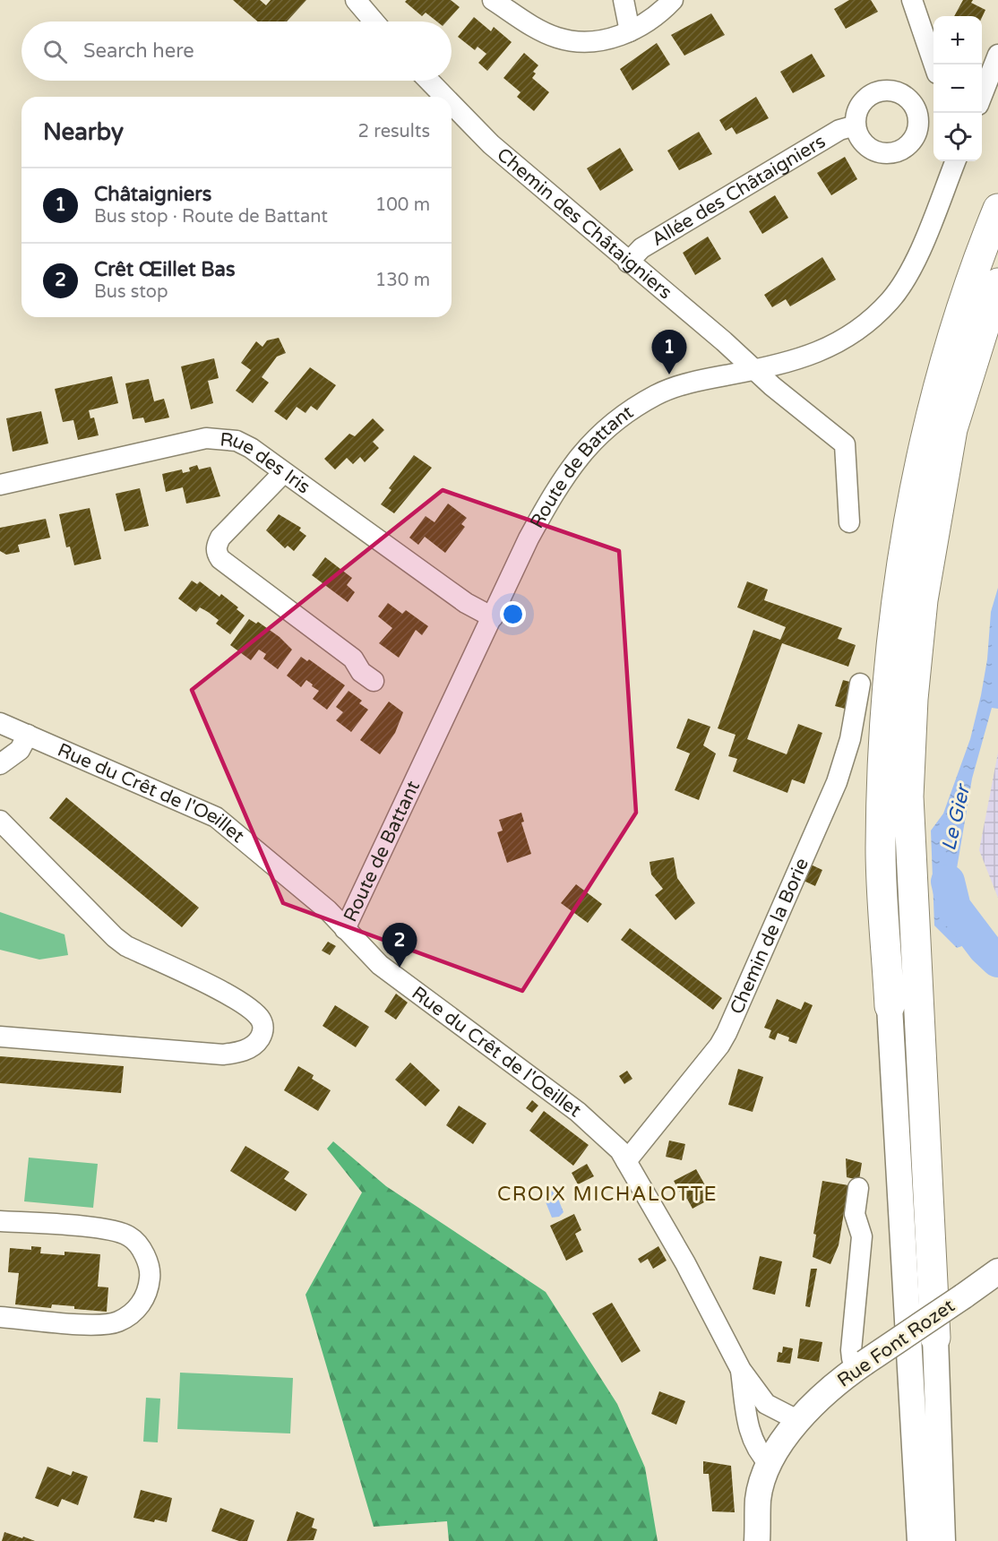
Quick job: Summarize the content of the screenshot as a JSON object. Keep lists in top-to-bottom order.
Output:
{
  "streets": {
    "main road": ["Rue Font Rozet"],
    "street": [
      "Allée des Châtaigniers",
      "Chemin des Châtaigniers",
      "Rue des Iris",
      "Route de Battant",
      "Rue du Crêt de l'Oeillet",
      "Chemin de la Borie"
    ]
  },
  "crossings": [
    ["Allée des Châtaigniers", "Chemin des Châtaigniers"],
    ["Chemin des Châtaigniers", "Route de Battant"],
    ["Rue des Iris", "Route de Battant"],
    ["Route de Battant", "Rue du Crêt de l'Oeillet"],
    ["Rue du Crêt de l'Oeillet", "Chemin de la Borie"]
  ],
  "districts": ["CROIX MICHALOTTE"],
  "water": ["Le Gier"],
  "page": {
    "map_buttons": ["+", "−"],
    "search": "Search here",
    "heading": ["Nearby", "2 results"],
    "list": [
      {
        "mark": "1",
        "name": "Châtaigniers",
        "note": "Bus stop · Route de Battant",
        "value": "100 m"
      },
      {
        "mark": "2",
        "name": "Crêt Œillet Bas",
        "note": "Bus stop",
        "value": "130 m"
      }
    ],
    "pins": ["1", "2"]
  }
}
